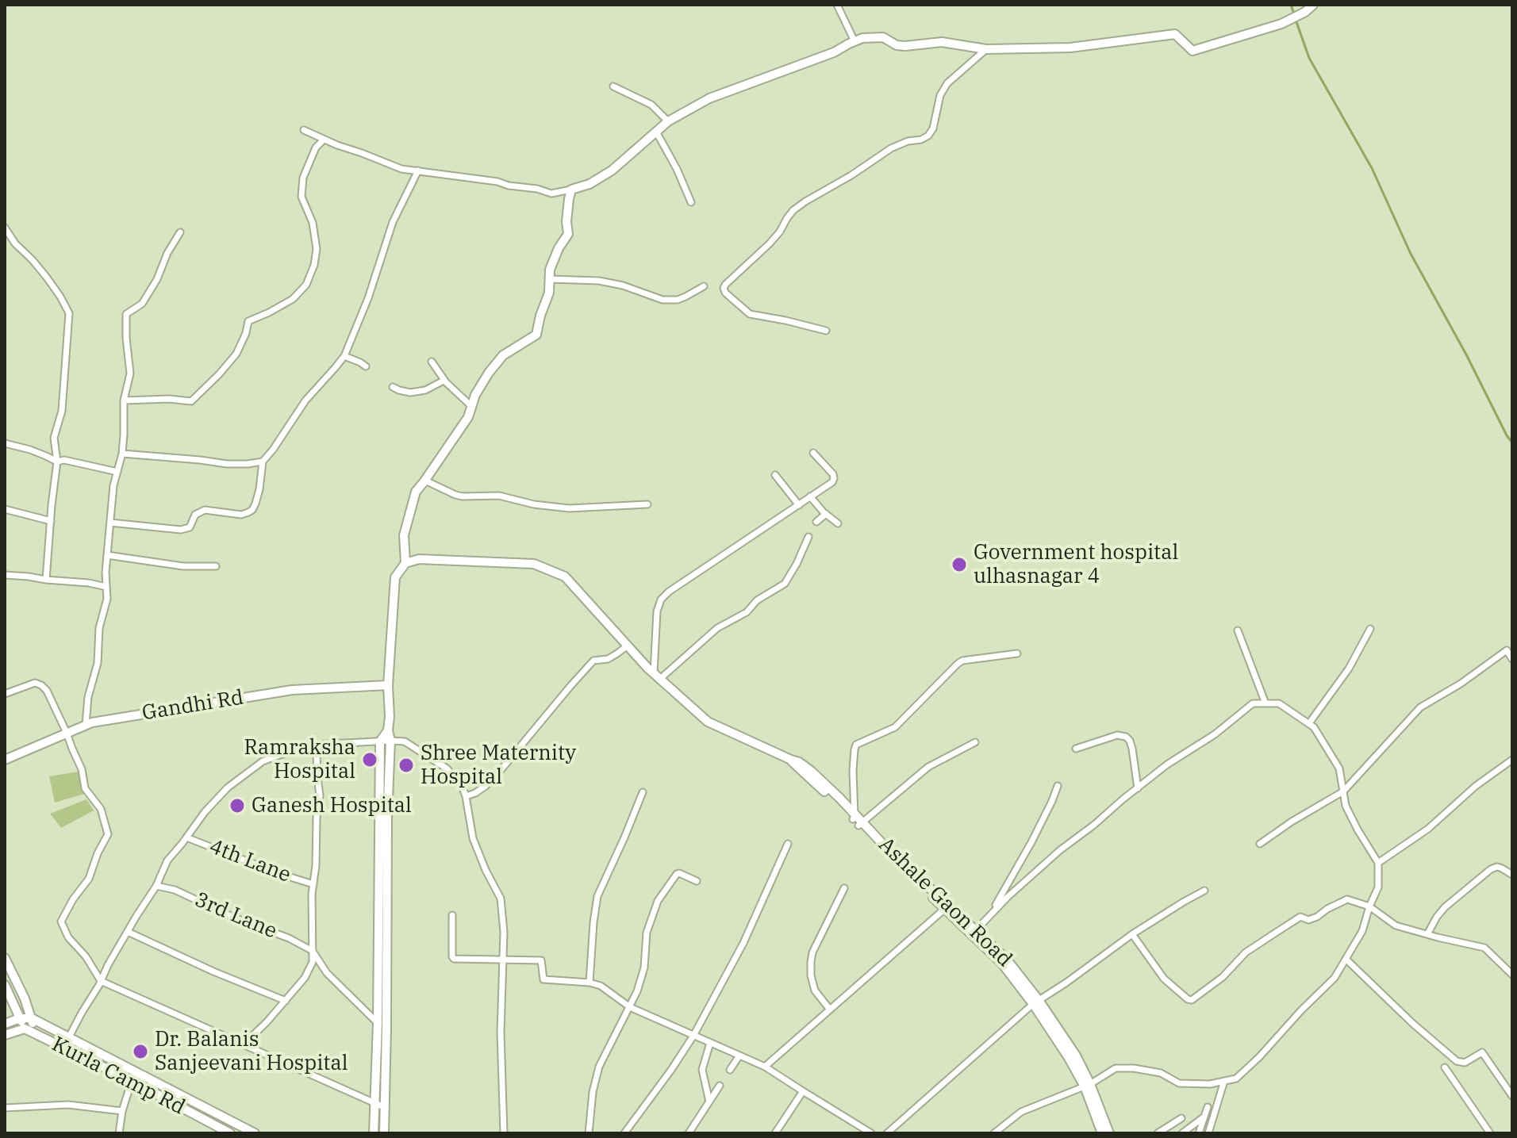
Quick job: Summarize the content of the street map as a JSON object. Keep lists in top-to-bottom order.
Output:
{
  "streets": {
    "street": [
      "Gandhi Rd",
      "4th Lane",
      "Ashale Gaon Road",
      "3rd Lane",
      "Kurla Camp Rd"
    ]
  },
  "places": [
    "Government hospital ulhasnagar 4",
    "Ramraksha Hospital",
    "Shree Maternity Hospital",
    "Ganesh Hospital",
    "Dr. Balanis Sanjeevani Hospital"
  ]
}
